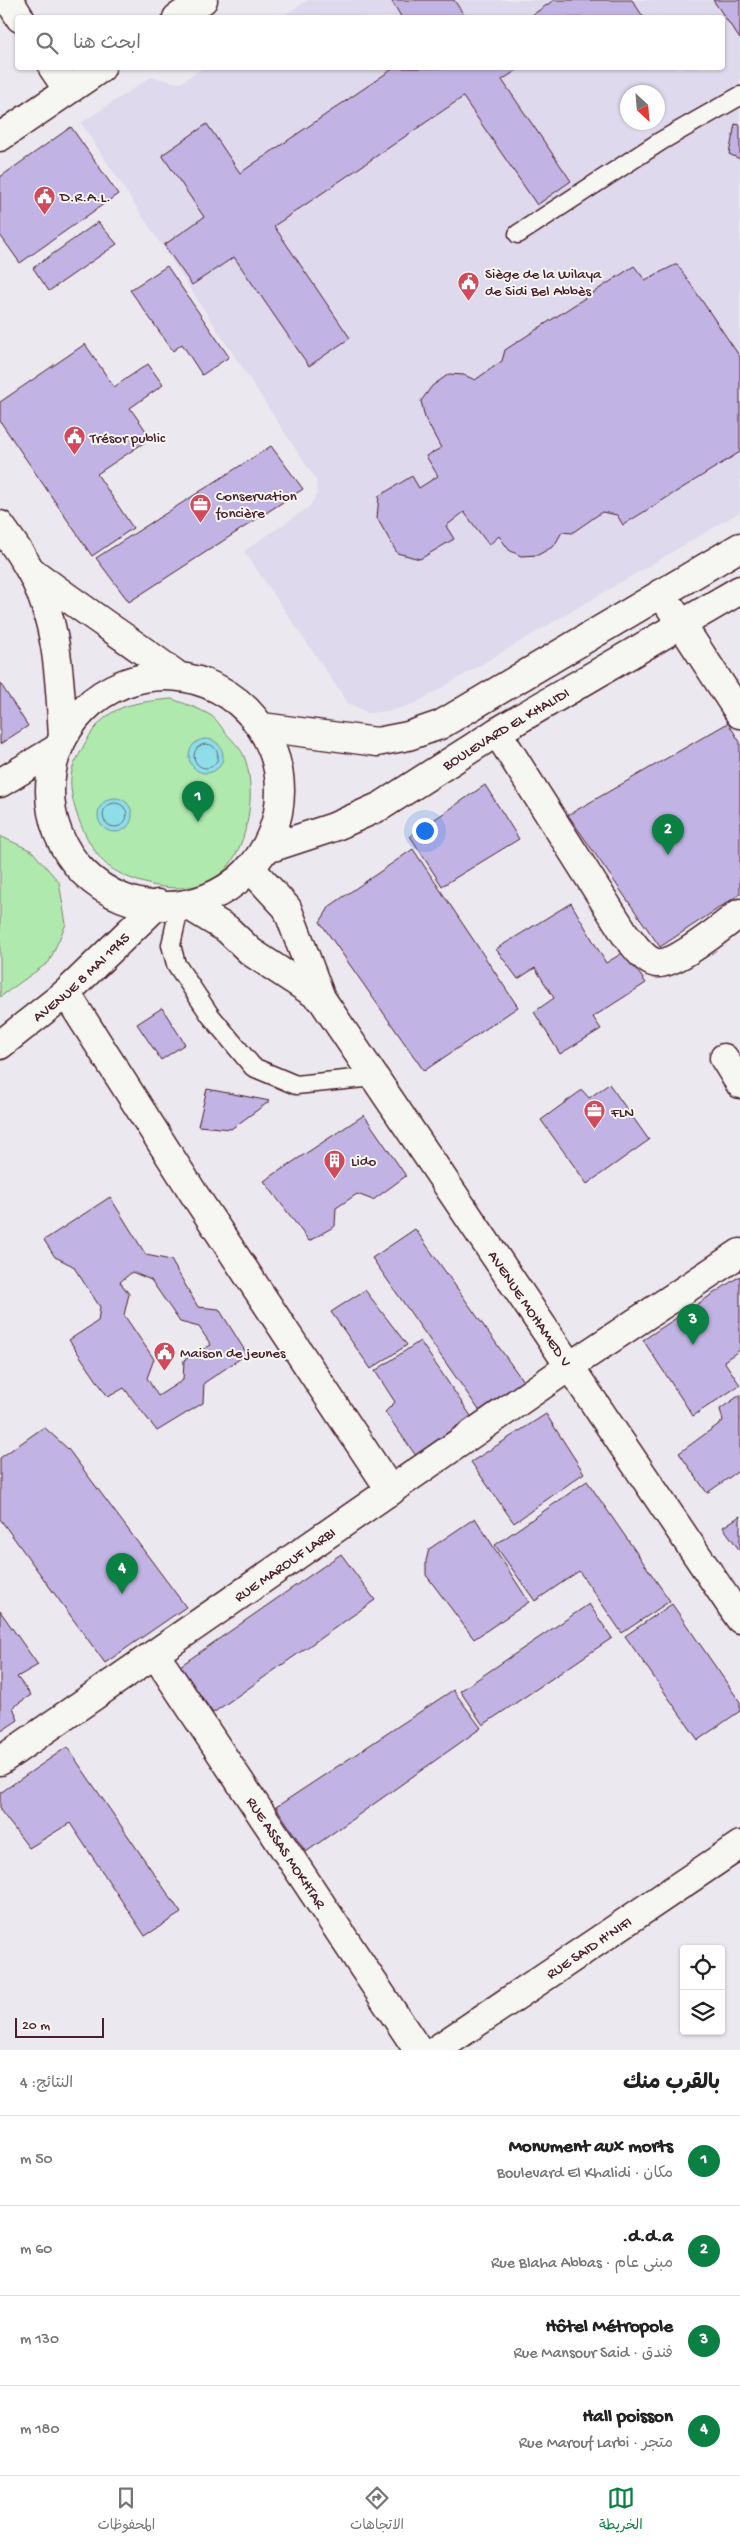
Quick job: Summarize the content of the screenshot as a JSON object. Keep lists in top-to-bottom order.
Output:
{
  "streets": {
    "main road": [
      "BOULEVARD EL KHALIDI",
      "AVENUE 8 MAI 1945",
      "AVENUE MOHAMED V",
      "RUE MAROUF LARBI",
      "RUE ASSAS MOKHTAR",
      "RUE SAID H'NIFI"
    ]
  },
  "crossings": [
    ["AVENUE MOHAMED V", "RUE MAROUF LARBI"],
    ["RUE MAROUF LARBI", "RUE ASSAS MOKHTAR"]
  ],
  "places": {
    "public building": [
      "D.R.A.L.",
      "Siège de la Wilaya de Sidi Bel Abbès",
      "Trésor public",
      "Maison de jeunes"
    ],
    "office": ["Conservation foncière", "FLN"],
    "building": ["Lido"]
  },
  "scale_bar": "20 m",
  "north": "bottom right",
  "page": {
    "search": "ابحث هنا",
    "pins": [
      "1",
      "2",
      "3",
      "4"
    ],
    "scale": "20 m",
    "heading": ["بالقرب منك", "النتائج: 4"],
    "list": [
      {
        "mark": "1",
        "name": "Monument aux morts",
        "note": "مكان · Boulevard El Khalidi",
        "value": "50 m"
      },
      {
        "mark": "2",
        "name": "d.d.a.",
        "note": "مبنى عام · Rue Blaha Abbas",
        "value": "60 m"
      },
      {
        "mark": "3",
        "name": "Hôtel Métropole",
        "note": "فندق · Rue Mansour Said",
        "value": "130 m"
      },
      {
        "mark": "4",
        "name": "Hall poisson",
        "note": "متجر · Rue Marouf Larbi",
        "value": "180 m"
      }
    ],
    "nav": ["الخريطة", "الاتجاهات", "المحفوظات"]
  }
}
